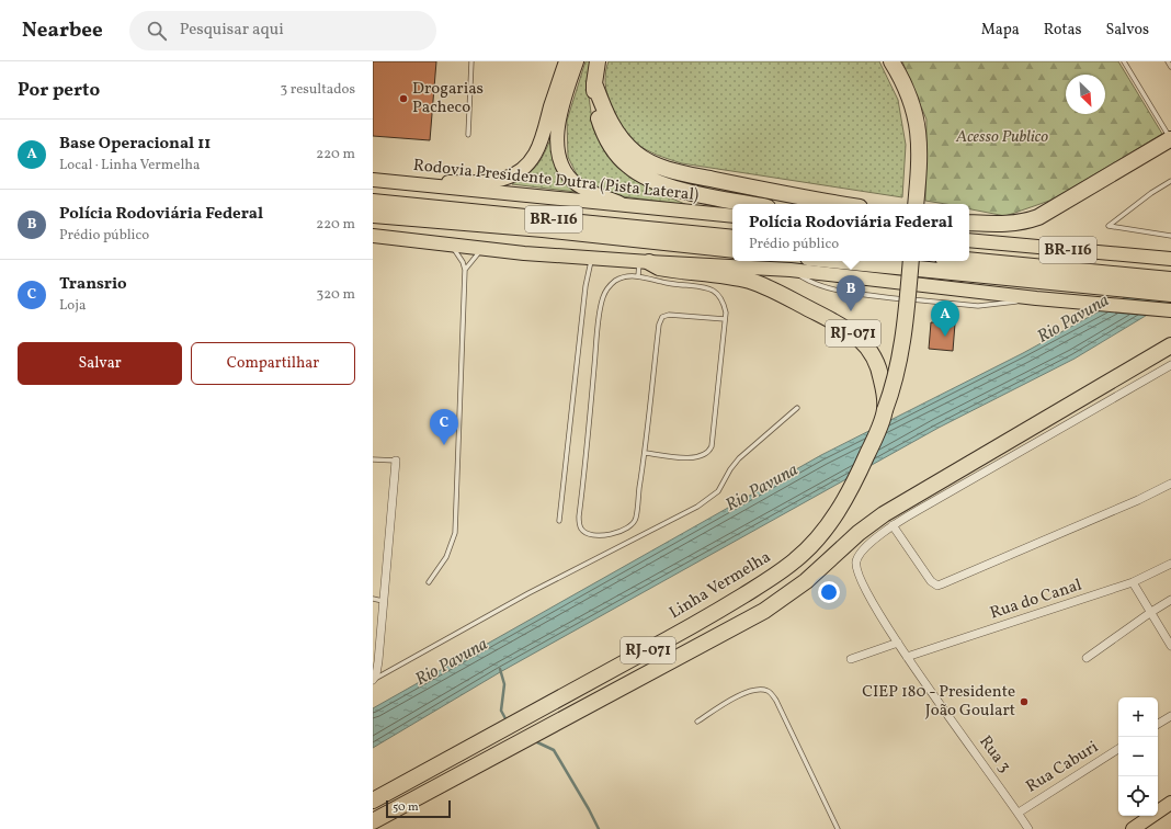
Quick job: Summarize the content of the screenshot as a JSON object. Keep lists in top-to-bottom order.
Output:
{
  "streets": {
    "highway": ["BR-116", "RJ-071", "Linha Vermelha"],
    "main road": ["Rodovia Presidente Dutra (Pista Lateral)"],
    "street": ["Rua do Canal", "Rua 3", "Rua Caburi"]
  },
  "crossings": [
    ["BR-116", "RJ-071"],
    ["RJ-071", "Linha Vermelha"],
    ["Rua do Canal", "Rua 3"],
    ["Rua 3", "Rua Caburi"]
  ],
  "water": ["Rio Pavuna"],
  "parks": ["Acesso Publico"],
  "places": ["Drogarias Pacheco", "CIEP 180 - Presidente João Goulart"],
  "scale_bar": "50 m",
  "north": "bottom right",
  "page": {
    "header": "Nearbee",
    "search": "Pesquisar aqui",
    "nav": ["Mapa", "Rotas", "Salvos"],
    "heading": ["Por perto", "3 resultados"],
    "list": [
      {
        "mark": "A",
        "name": "Base Operacional 11",
        "note": "Local · Linha Vermelha",
        "value": "220 m"
      },
      {
        "mark": "B",
        "name": "Polícia Rodoviária Federal",
        "note": "Prédio público",
        "value": "220 m"
      },
      {
        "mark": "C",
        "name": "Transrio",
        "note": "Loja",
        "value": "320 m"
      }
    ],
    "popup": ["Polícia Rodoviária Federal", "Prédio público"],
    "pins": ["B", "A", "C"],
    "buttons": ["Salvar", "Compartilhar"],
    "map_buttons": ["+", "−"],
    "scale": "50 m"
  }
}
